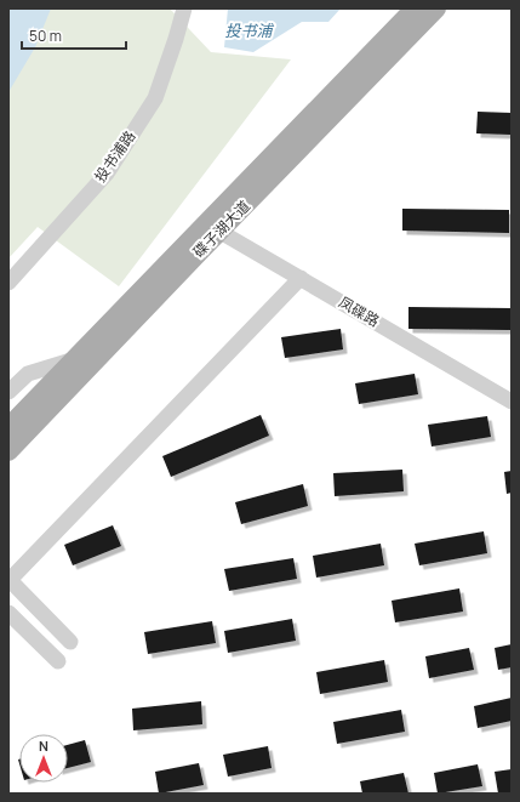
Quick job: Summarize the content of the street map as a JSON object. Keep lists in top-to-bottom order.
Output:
{
  "streets": {
    "main road": ["碟子湖大道"],
    "street": ["投书浦路", "凤碟路"]
  },
  "crossings": [
    ["碟子湖大道", "凤碟路"]
  ],
  "water": ["投书浦"],
  "scale_bar": "50 m",
  "north": "top"
}
